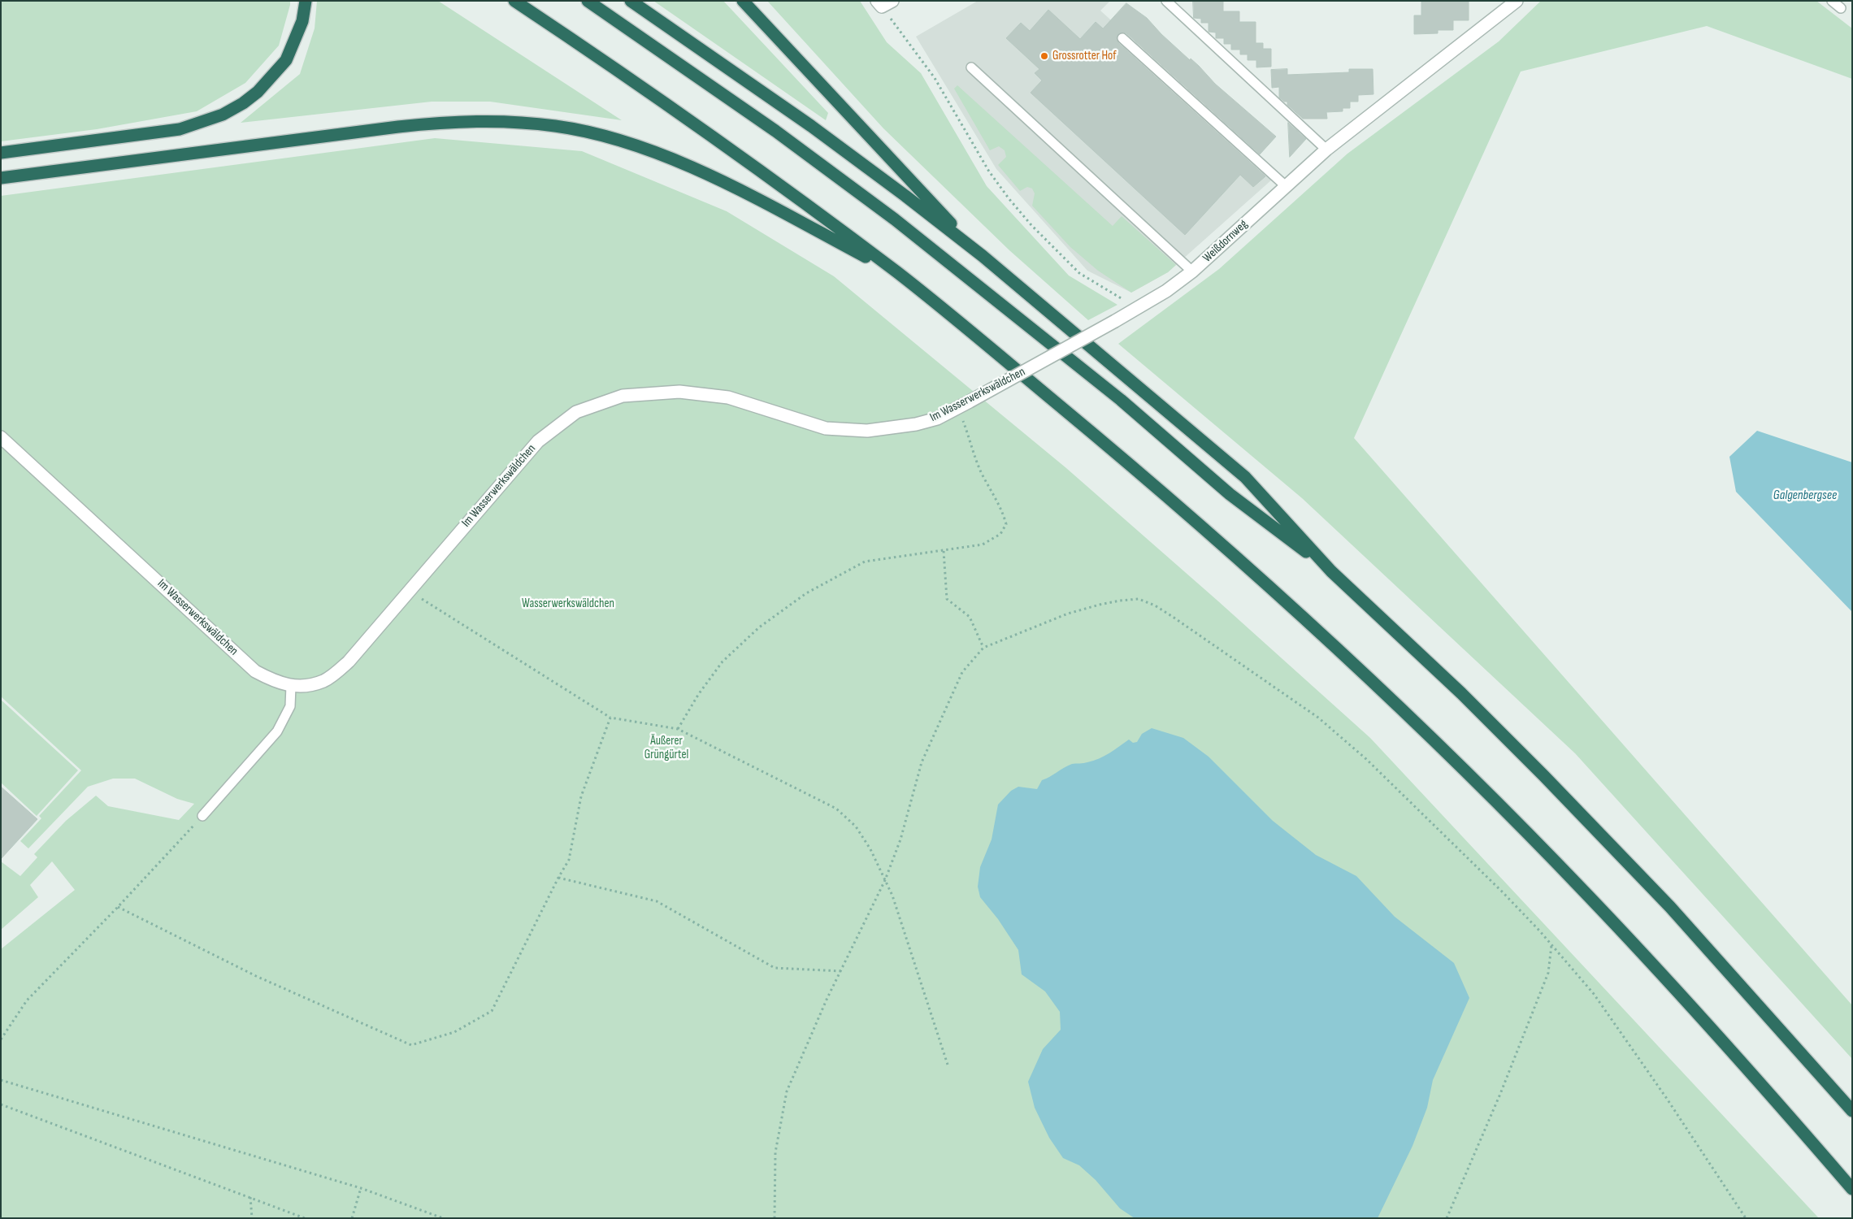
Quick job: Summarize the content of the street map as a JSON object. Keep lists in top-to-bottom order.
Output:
{
  "streets": {
    "street": ["Weißdornweg", "Im Wasserwerkswäldchen"]
  },
  "crossings": [
    ["Weißdornweg", "Im Wasserwerkswäldchen"]
  ],
  "water": ["Galgenbergsee"],
  "parks": ["Wasserwerkswäldchen", "Äußerer Grüngürtel"],
  "places": ["Grossrotter Hof"]
}
